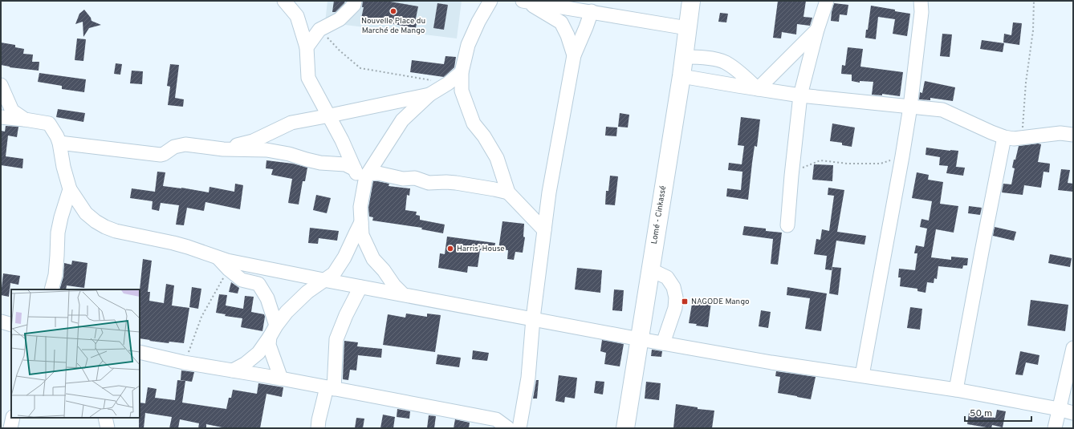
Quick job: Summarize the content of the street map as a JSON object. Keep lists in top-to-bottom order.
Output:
{
  "streets": {
    "highway": ["Lomé - Cinkassé"]
  },
  "places": {
    "other": ["Nouvelle Place du Marché de Mango", "Harris' House"],
    "transit": ["NAGODE Mango"]
  },
  "scale_bar": "50 m"
}
